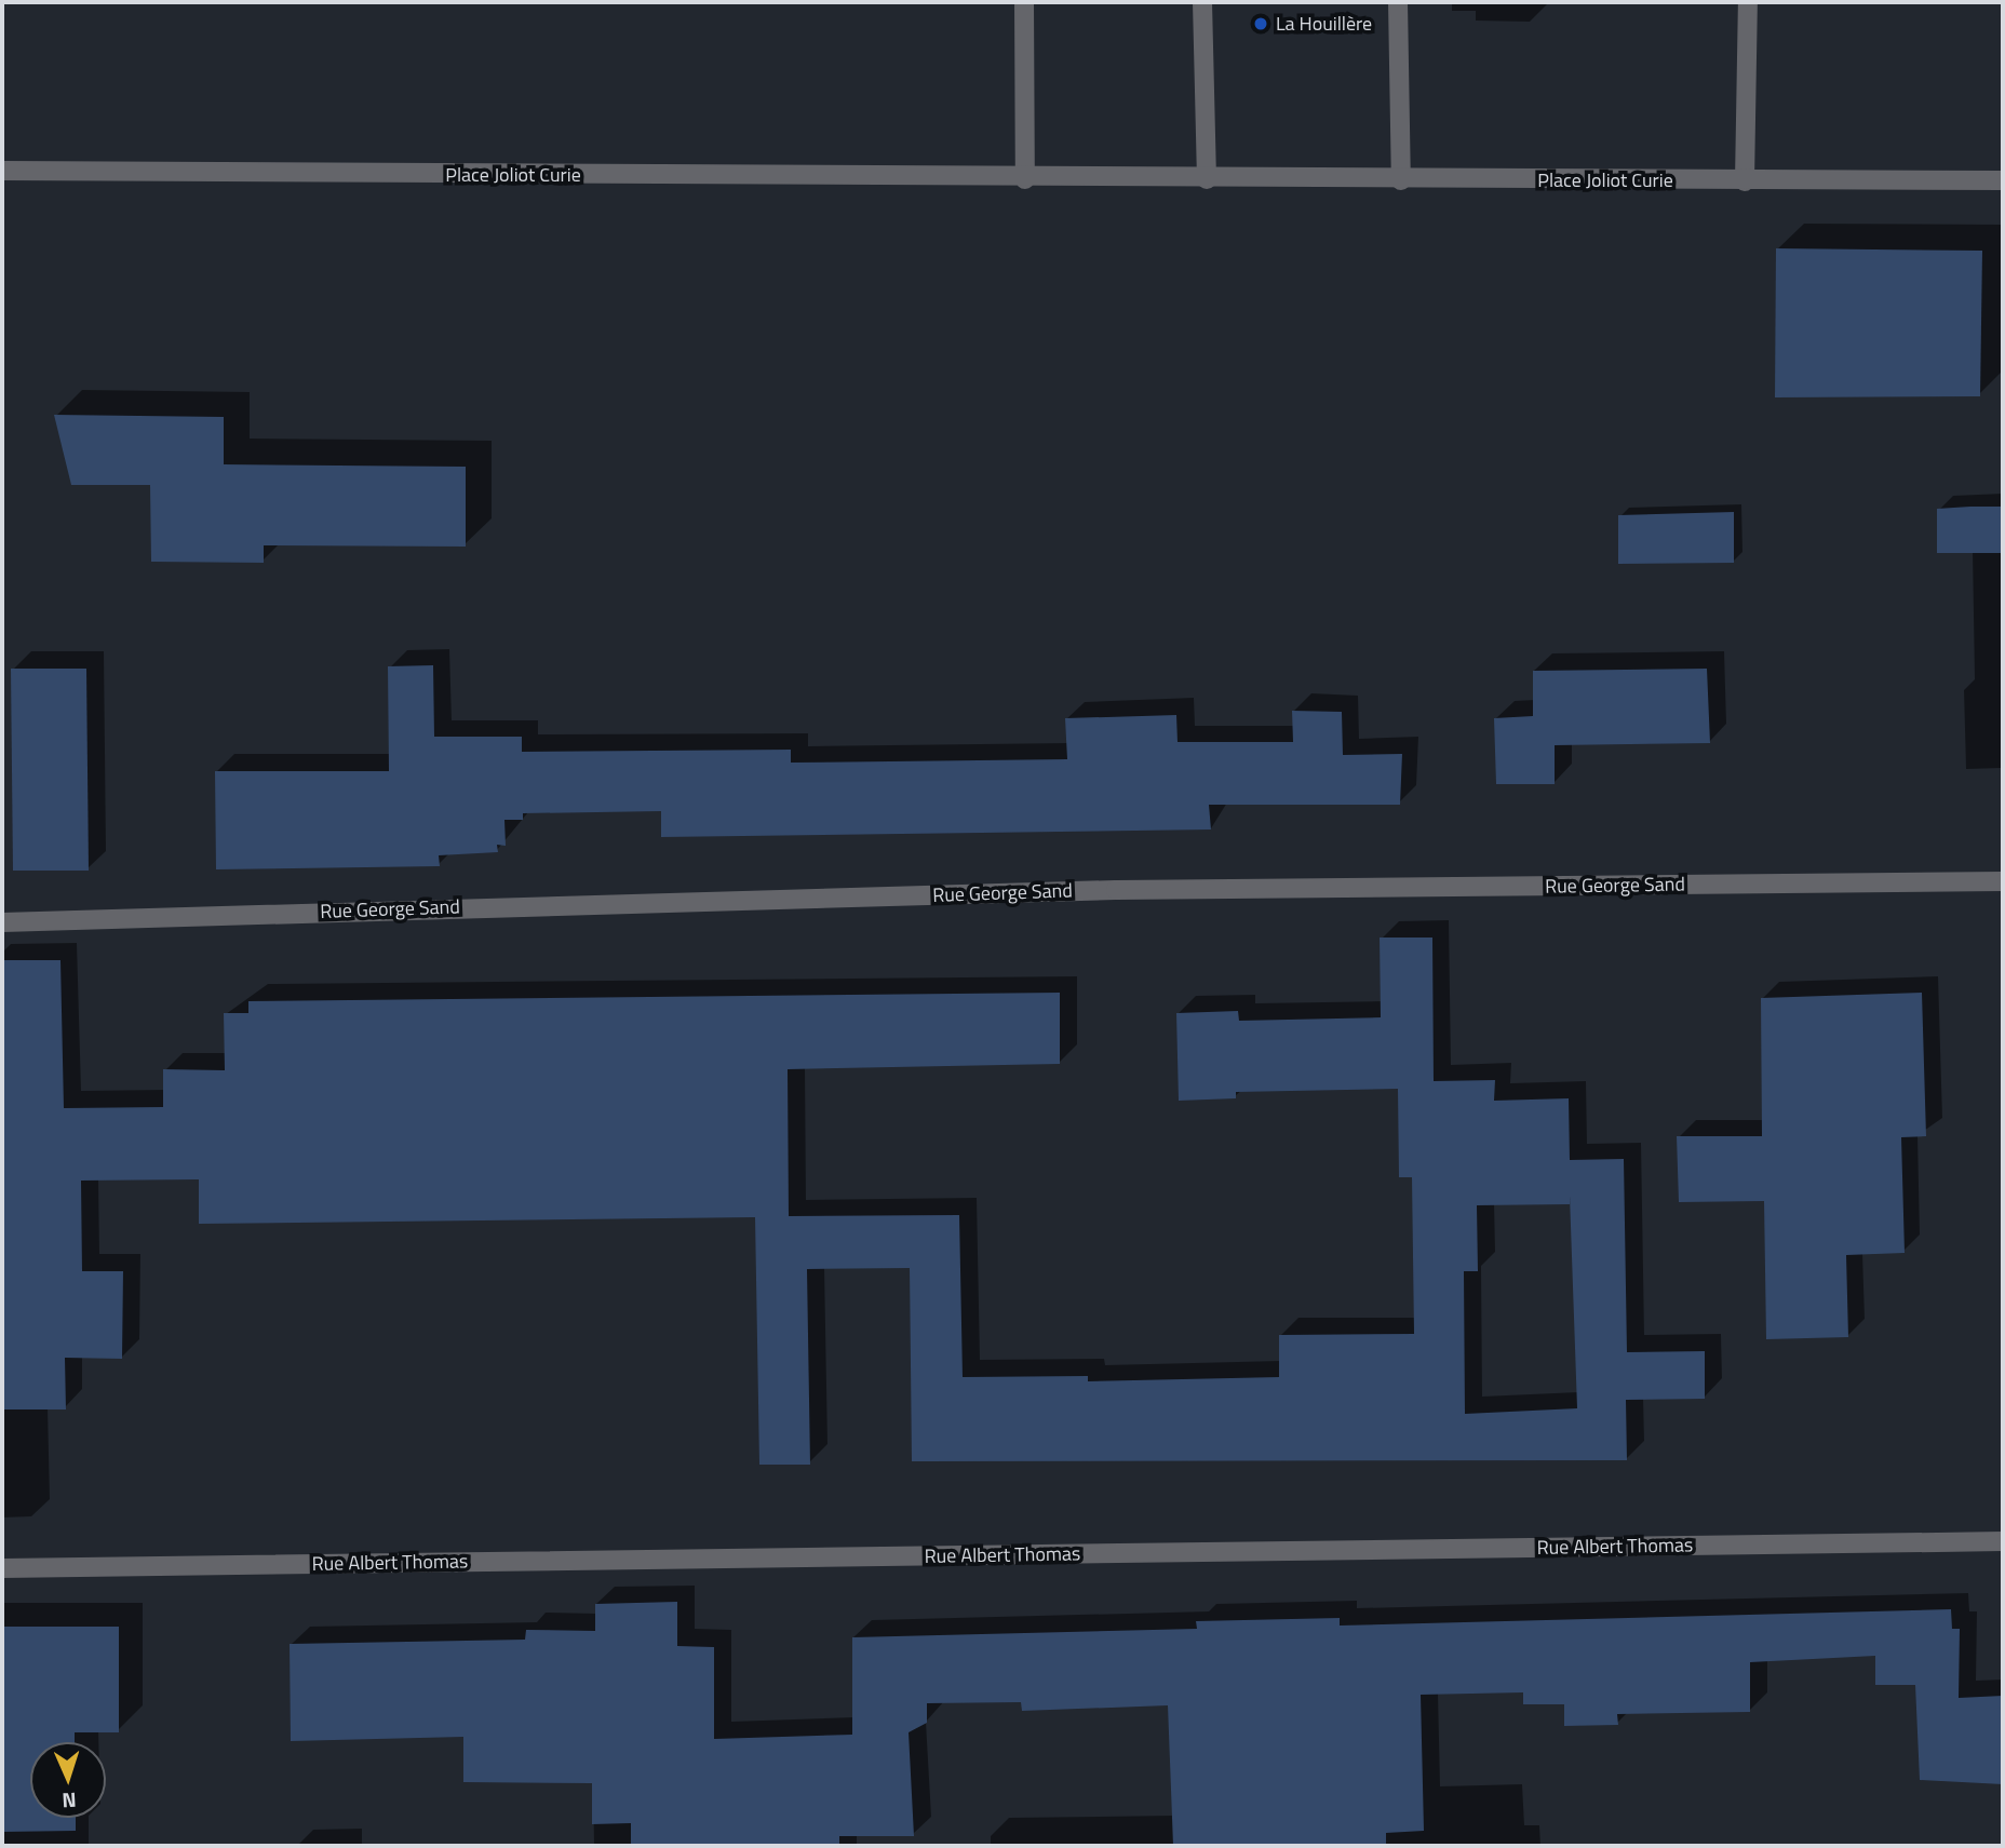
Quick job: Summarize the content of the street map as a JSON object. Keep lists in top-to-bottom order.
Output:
{
  "streets": {
    "street": ["Place Joliot Curie", "Rue George Sand", "Rue Albert Thomas"]
  },
  "places": ["La Houillère"],
  "north": "bottom"
}
